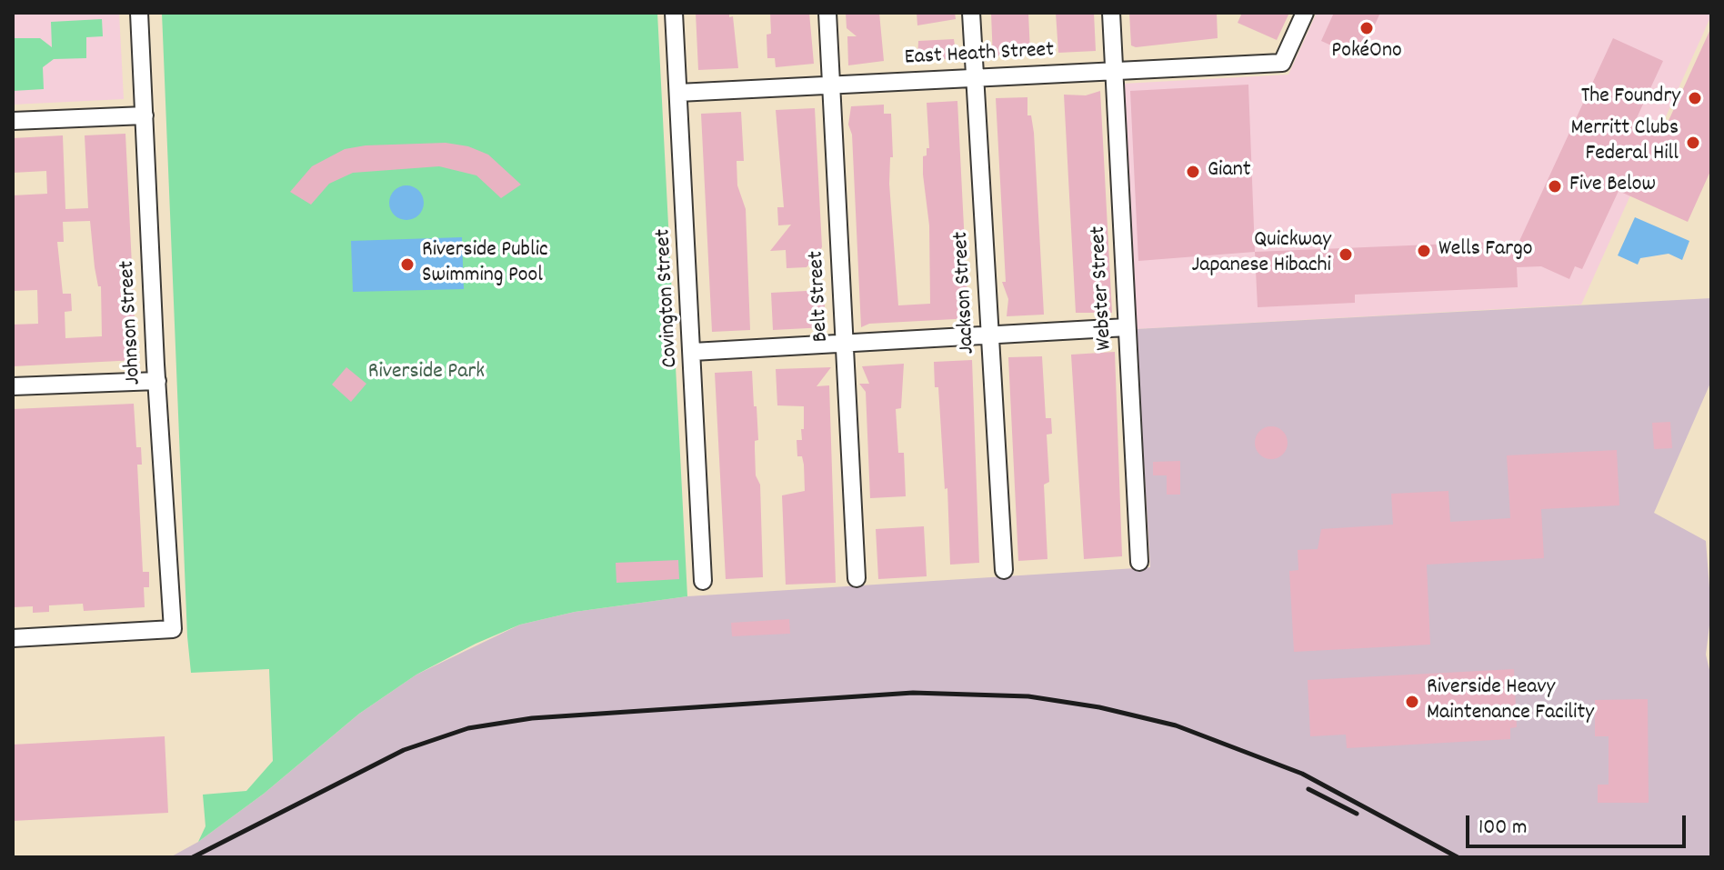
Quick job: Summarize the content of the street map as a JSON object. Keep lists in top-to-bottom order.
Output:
{
  "streets": {
    "street": [
      "East Heath Street",
      "Webster Street",
      "Jackson Street",
      "Belt Street",
      "Covington Street",
      "Johnson Street"
    ]
  },
  "crossings": [
    ["East Heath Street", "Webster Street"],
    ["East Heath Street", "Jackson Street"],
    ["East Heath Street", "Belt Street"],
    ["East Heath Street", "Covington Street"]
  ],
  "parks": ["Riverside Park"],
  "places": [
    "PokéOno",
    "The Foundry",
    "Merritt Clubs Federal Hill",
    "Giant",
    "Five Below",
    "Wells Fargo",
    "Quickway Japanese Hibachi",
    "Riverside Public Swimming Pool",
    "Riverside Heavy Maintenance Facility"
  ],
  "scale_bar": "100 m"
}
